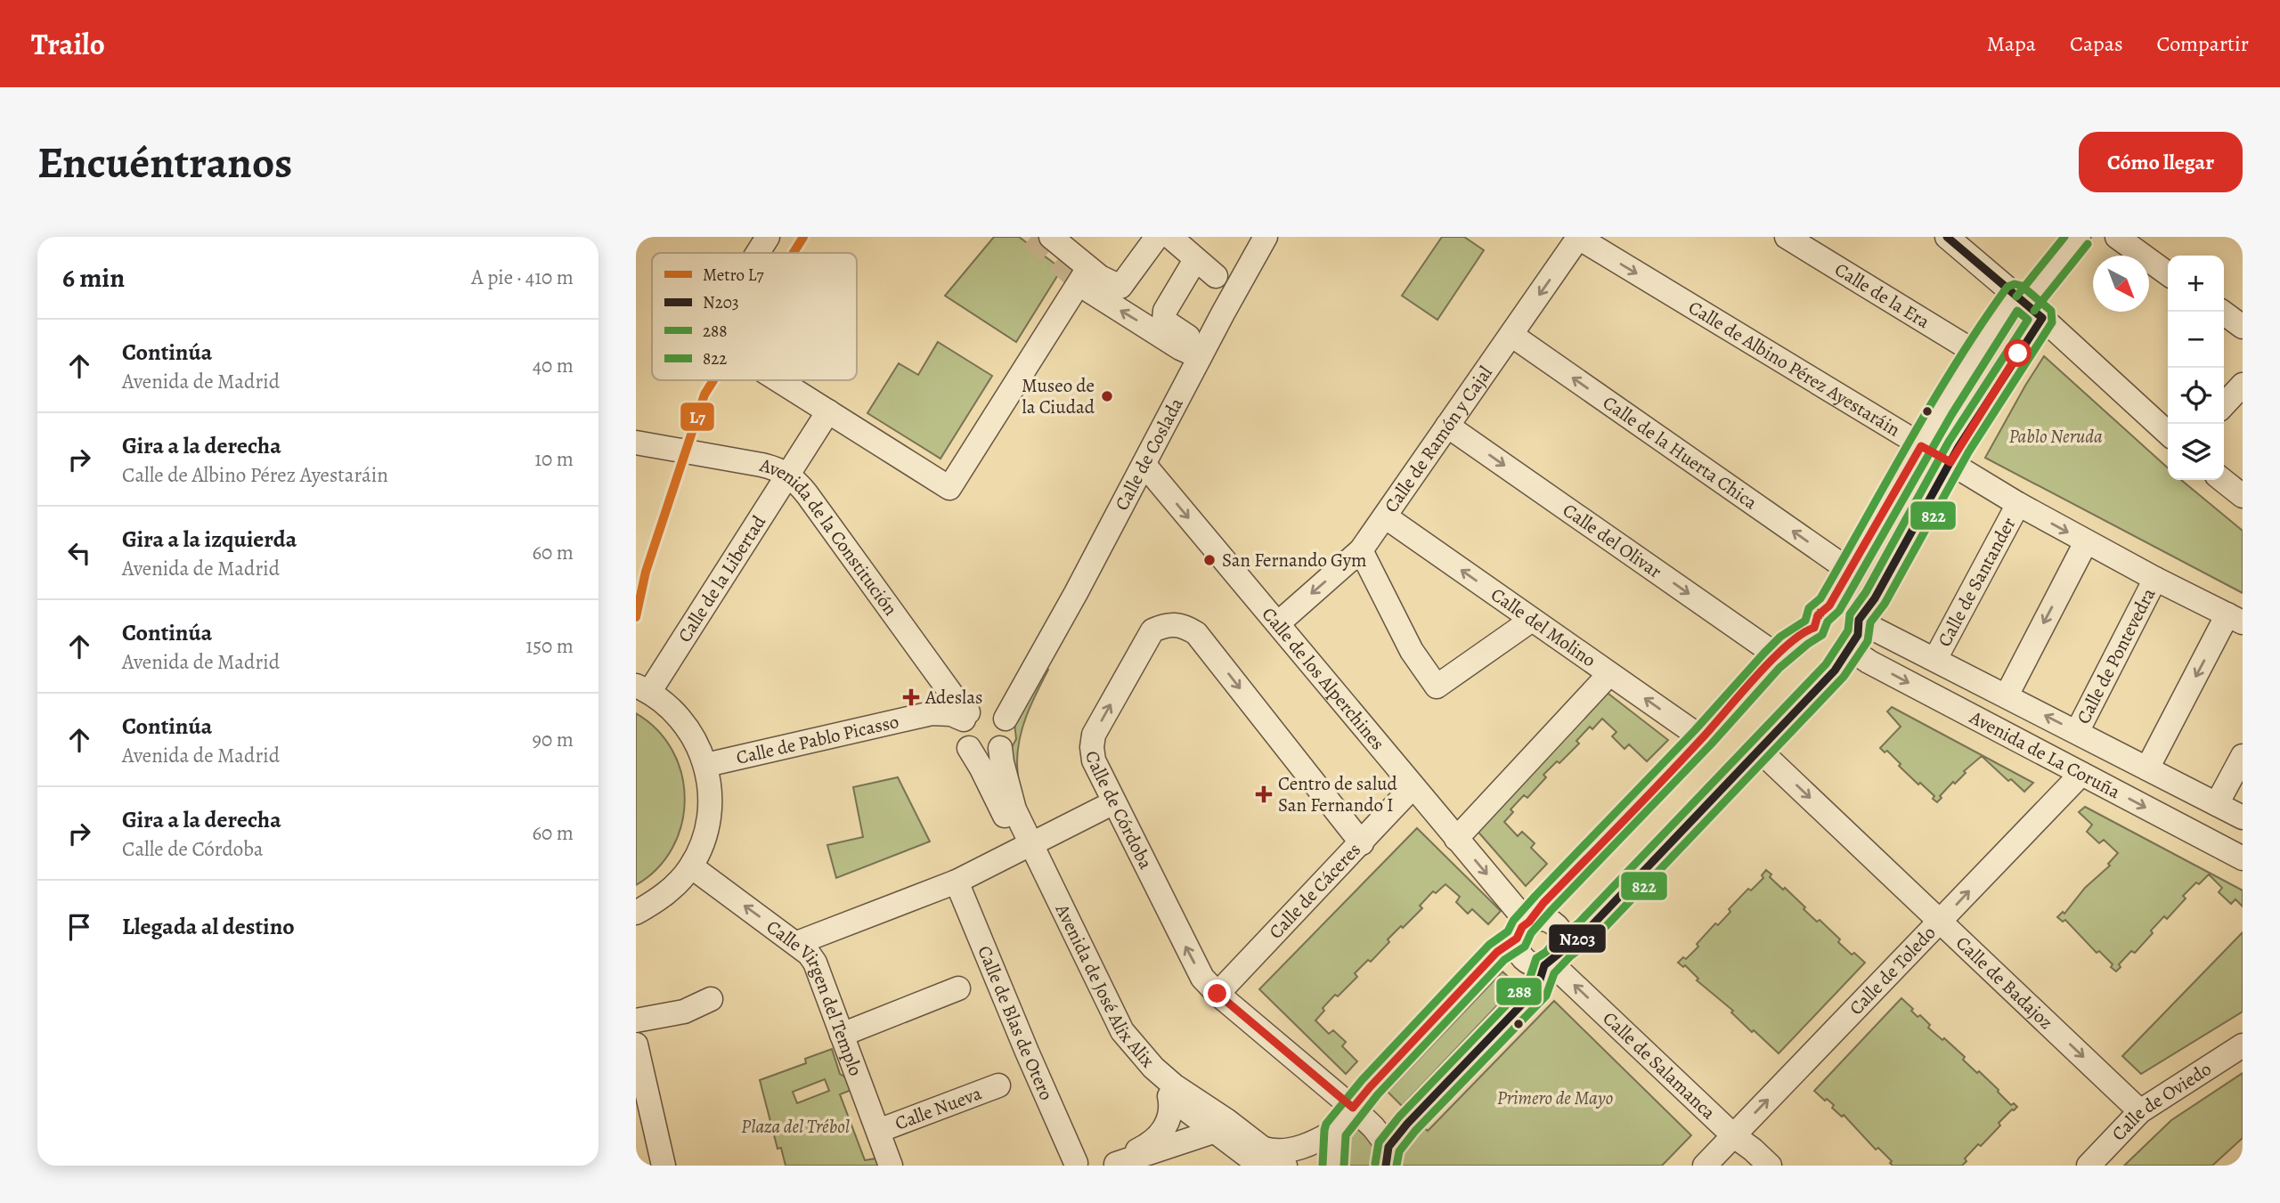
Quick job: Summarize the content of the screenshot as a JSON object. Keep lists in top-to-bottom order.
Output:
{
  "streets": {
    "street": [
      "Calle de la Era",
      "Calle de Albino Pérez Ayestaráin",
      "Calle de Ramón y Cajal",
      "Calle de la Huerta Chica",
      "Calle de Coslada",
      "Calle del Olivar",
      "Avenida de la Constitución",
      "Calle de la Libertad",
      "Calle de Santander",
      "Calle del Molino",
      "Calle de Pontevedra",
      "Calle de los Alperchines",
      "Calle de Pablo Picasso",
      "Avenida de La Coruña",
      "Calle de Córdoba",
      "Calle de Cáceres",
      "Calle de Toledo",
      "Calle de Badajoz",
      "Avenida de José Alix Alix",
      "Calle Virgen del Templo",
      "Calle de Blas de Otero",
      "Calle de Salamanca",
      "Calle de Oviedo",
      "Calle Nueva"
    ]
  },
  "crossings": [
    ["Calle de Albino Pérez Ayestaráin", "Calle de Ramón y Cajal"],
    ["Calle de Albino Pérez Ayestaráin", "Calle de Santander"],
    ["Calle de Albino Pérez Ayestaráin", "Calle de Pontevedra"],
    ["Calle de Ramón y Cajal", "Calle de la Huerta Chica"],
    ["Calle de Ramón y Cajal", "Calle del Olivar"],
    ["Calle de Ramón y Cajal", "Calle del Molino"],
    ["Calle de Ramón y Cajal", "Calle de los Alperchines"],
    ["Calle de Coslada", "Avenida de la Constitución"],
    ["Calle de Coslada", "Calle de los Alperchines"],
    ["Calle de Coslada", "Calle de Pablo Picasso"],
    ["Calle de Coslada", "Avenida de José Alix Alix"],
    ["Avenida de la Constitución", "Calle de la Libertad"],
    ["Avenida de la Constitución", "Calle de Pablo Picasso"],
    ["Avenida de la Constitución", "Avenida de José Alix Alix"],
    ["Calle de Santander", "Avenida de La Coruña"],
    ["Calle de Pontevedra", "Avenida de La Coruña"],
    ["Calle de los Alperchines", "Calle de Cáceres"],
    ["Calle de los Alperchines", "Calle de Salamanca"],
    ["Calle de Pablo Picasso", "Avenida de José Alix Alix"],
    ["Avenida de La Coruña", "Calle de Toledo"],
    ["Calle de Córdoba", "Calle de Cáceres"],
    ["Calle de Toledo", "Calle de Badajoz"],
    ["Calle de Toledo", "Calle de Salamanca"],
    ["Calle de Badajoz", "Calle de Oviedo"],
    ["Calle Virgen del Templo", "Calle Nueva"],
    ["Calle de Blas de Otero", "Calle Nueva"]
  ],
  "one_way": [
    "Calle de Ramón y Cajal",
    "Calle de la Huerta Chica",
    "Calle del Olivar",
    "Calle del Molino",
    "Calle de los Alperchines",
    "Calle de Toledo",
    "Calle de Badajoz",
    "Calle de Salamanca"
  ],
  "parks": ["Pablo Neruda", "Primero de Mayo", "Plaza del Trébol"],
  "places": {
    "other": ["Museo de la Ciudad", "San Fernando Gym"],
    "health": ["Adeslas", "Centro de salud San Fernando I"]
  },
  "lines": [
    "metro line L7",
    "transit line N203",
    "transit line 822",
    "transit line 288"
  ],
  "legend": [
    "Metro L7",
    "N203",
    "288",
    "822"
  ],
  "north": "bottom right",
  "page": {
    "header": "Trailo",
    "nav": ["Mapa", "Capas", "Compartir"],
    "buttons": "Cómo llegar",
    "title": "Encuéntranos",
    "heading": ["6 min", "A pie · 410 m"],
    "map_buttons": ["+", "−"],
    "list": [
      ["Continúa", "Avenida de Madrid", "40 m"],
      ["Gira a la derecha", "Calle de Albino Pérez Ayestaráin", "10 m"],
      ["Gira a la izquierda", "Avenida de Madrid", "60 m"],
      ["Continúa", "Avenida de Madrid", "150 m"],
      ["Continúa", "Avenida de Madrid", "90 m"],
      ["Gira a la derecha", "Calle de Córdoba", "60 m"],
      "Llegada al destino"
    ]
  }
}
